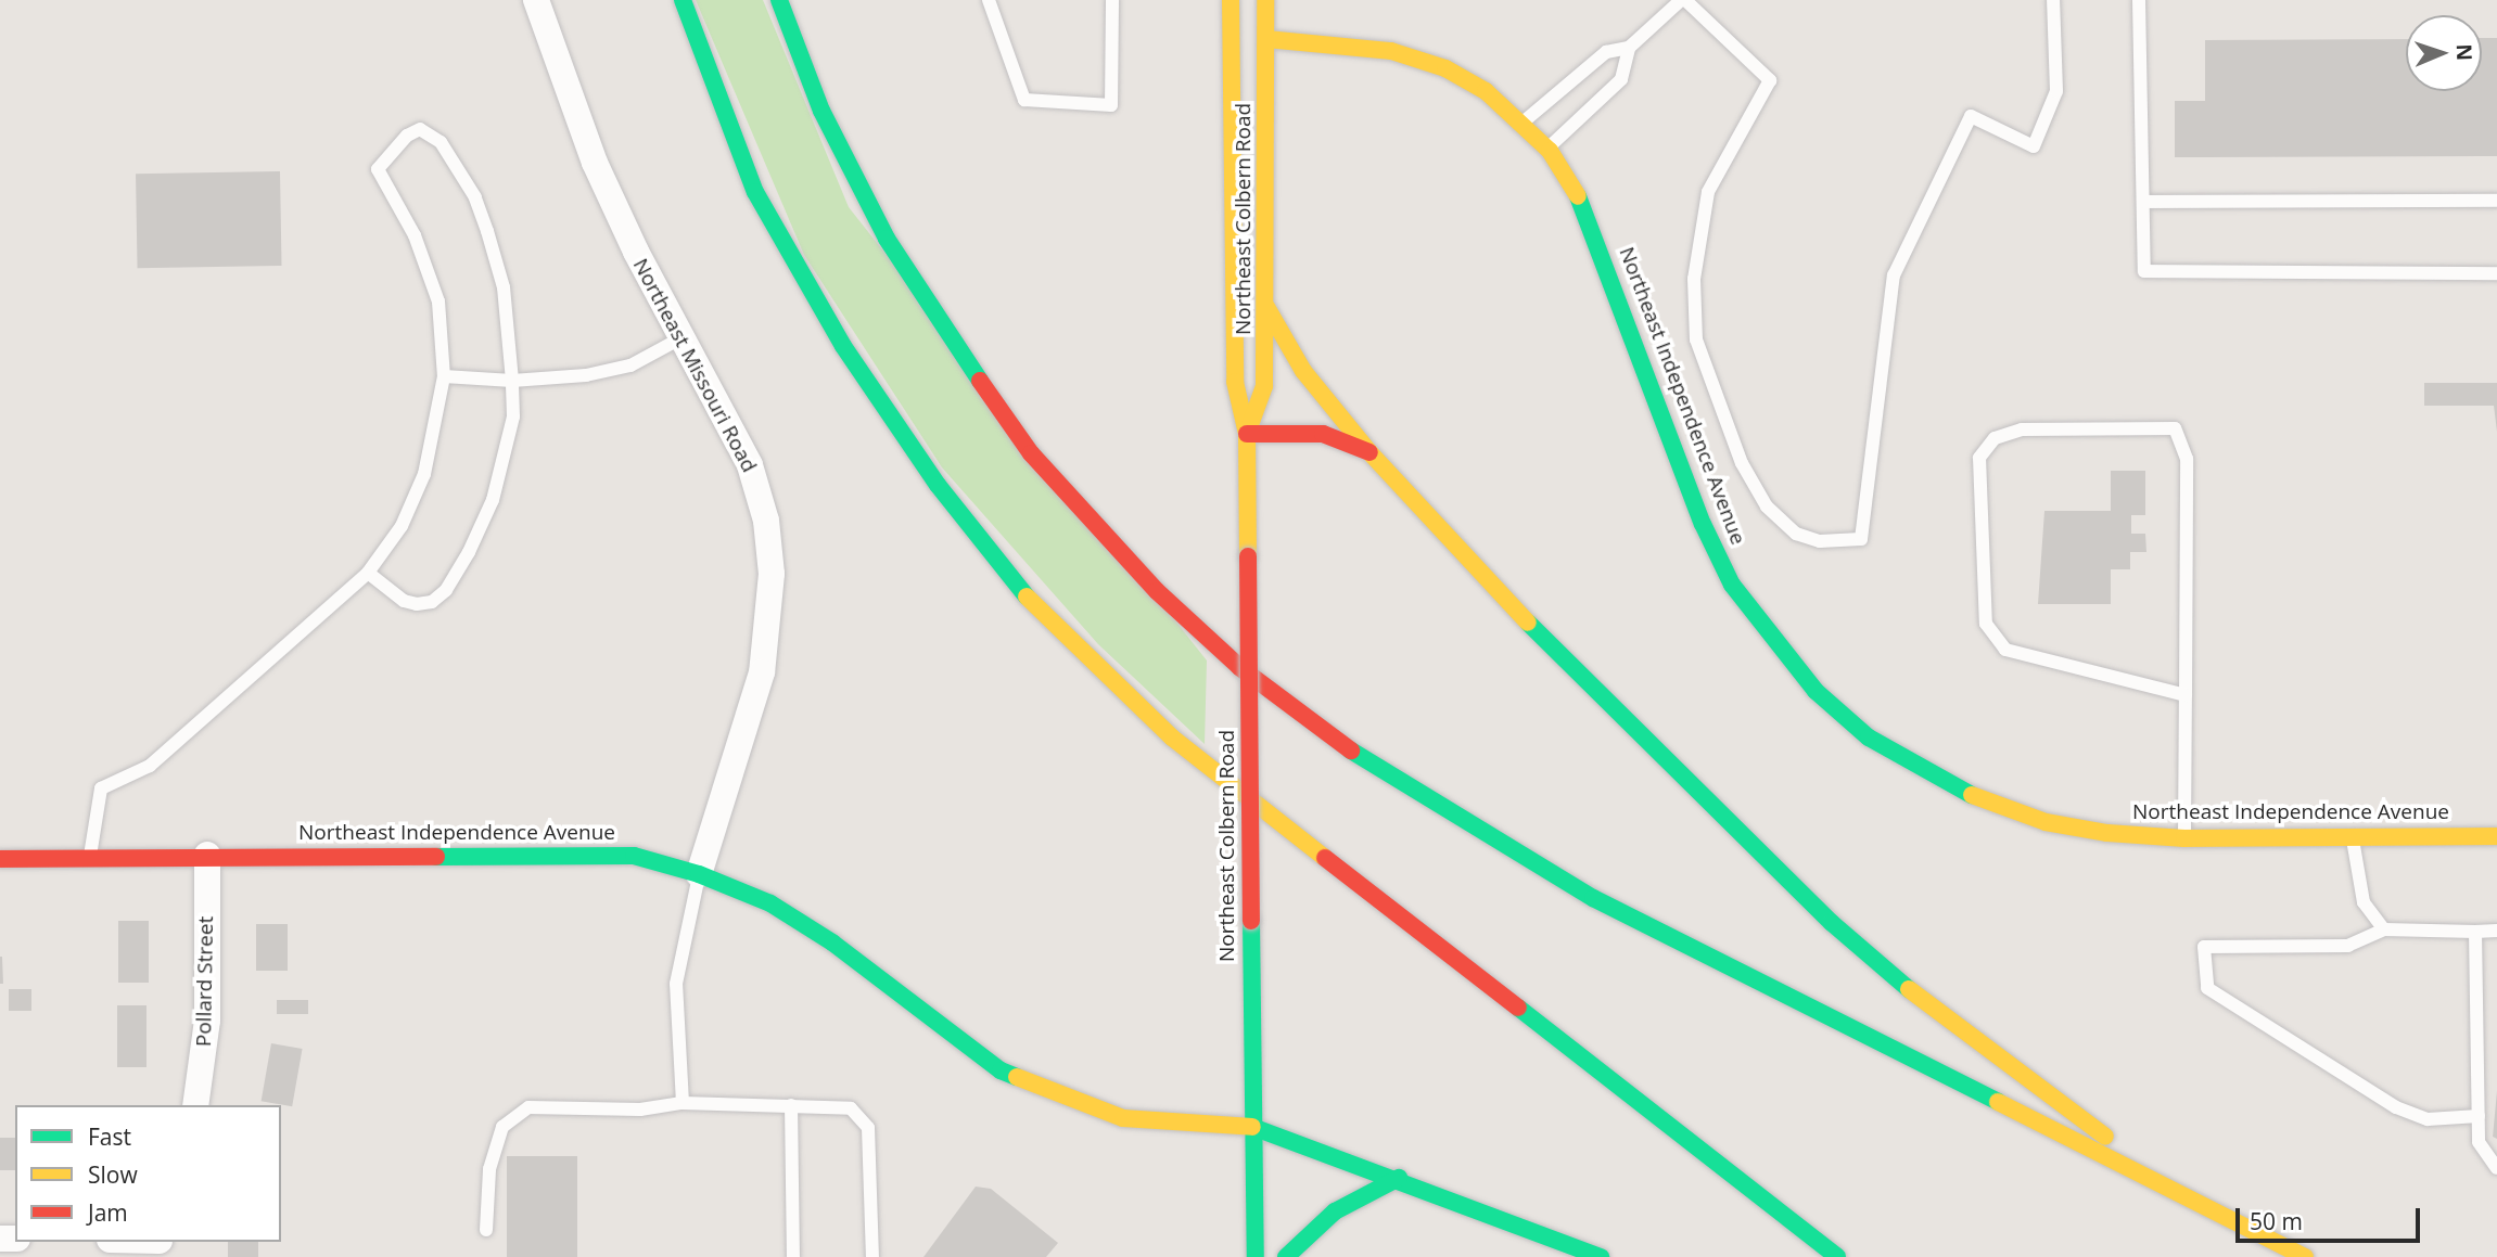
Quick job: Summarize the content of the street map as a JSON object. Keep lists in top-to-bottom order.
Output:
{
  "streets": {
    "main road": ["Northeast Colbern Road", "Northeast Independence Avenue"],
    "street": ["Northeast Missouri Road", "Pollard Street"]
  },
  "crossings": [
    ["Northeast Colbern Road", "Northeast Independence Avenue"],
    ["Northeast Missouri Road", "Northeast Independence Avenue"],
    ["Northeast Independence Avenue", "Pollard Street"]
  ],
  "legend": ["Fast", "Slow", "Jam"],
  "scale_bar": "50 m",
  "north": "right"
}
